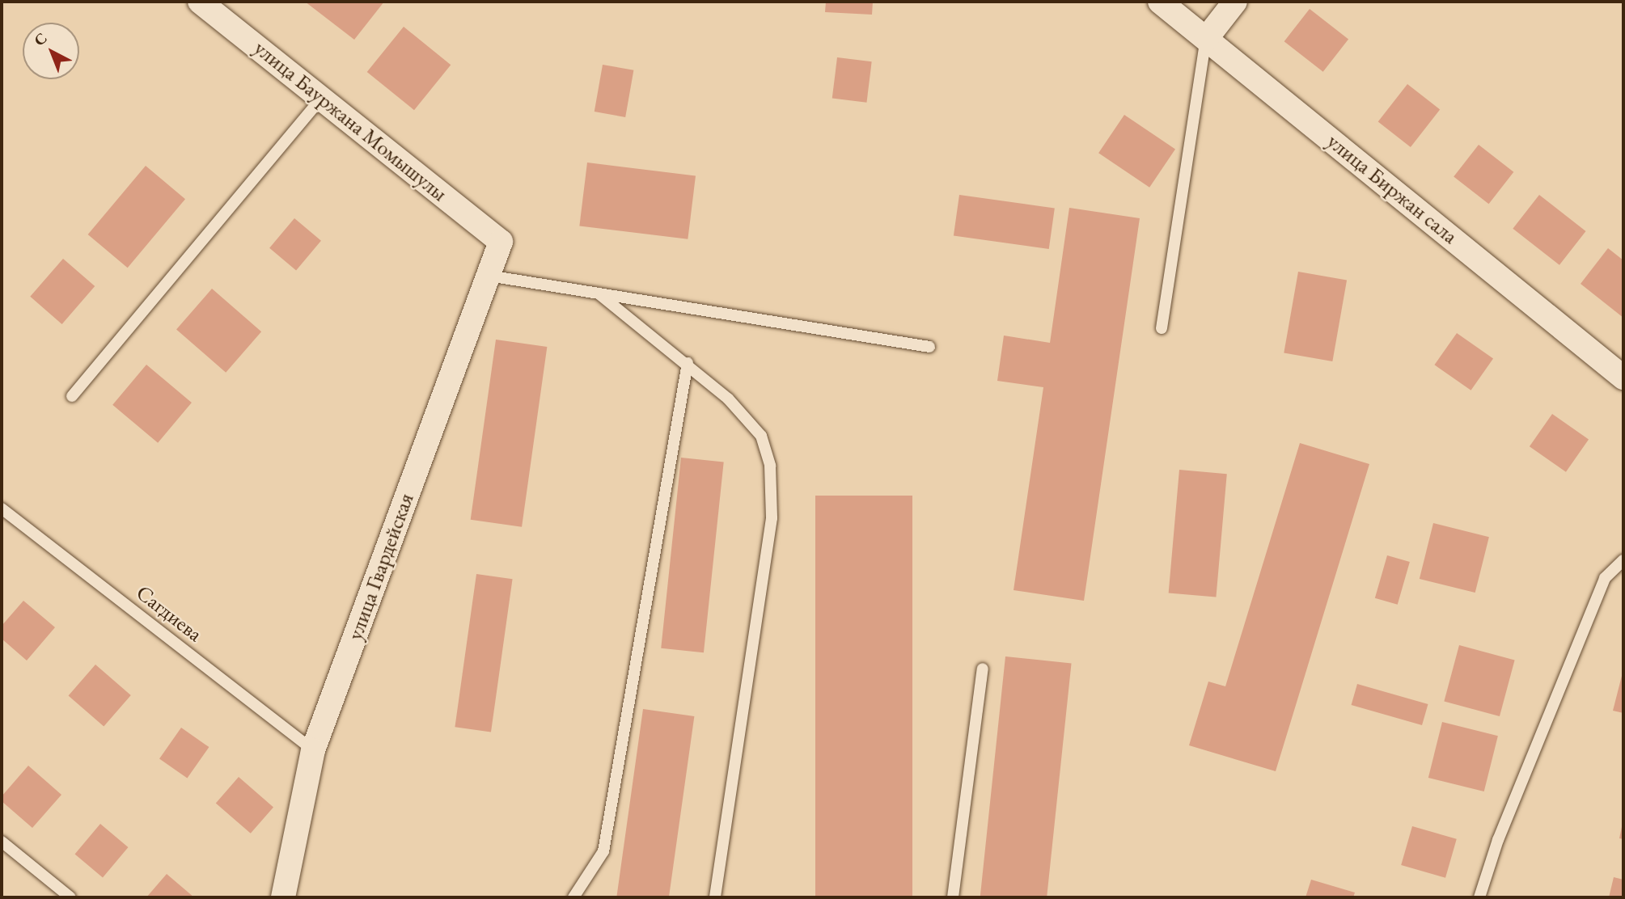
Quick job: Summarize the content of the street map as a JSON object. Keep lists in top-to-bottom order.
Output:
{
  "streets": {
    "street": ["улица Бауржана Момышулы", "улица Биржан сала", "улица Гвардейская"],
    "lane": ["Сагдиева"]
  },
  "crossings": [
    ["улица Бауржана Момышулы", "улица Гвардейская"],
    ["улица Гвардейская", "Сагдиева"]
  ],
  "north": "top left"
}
